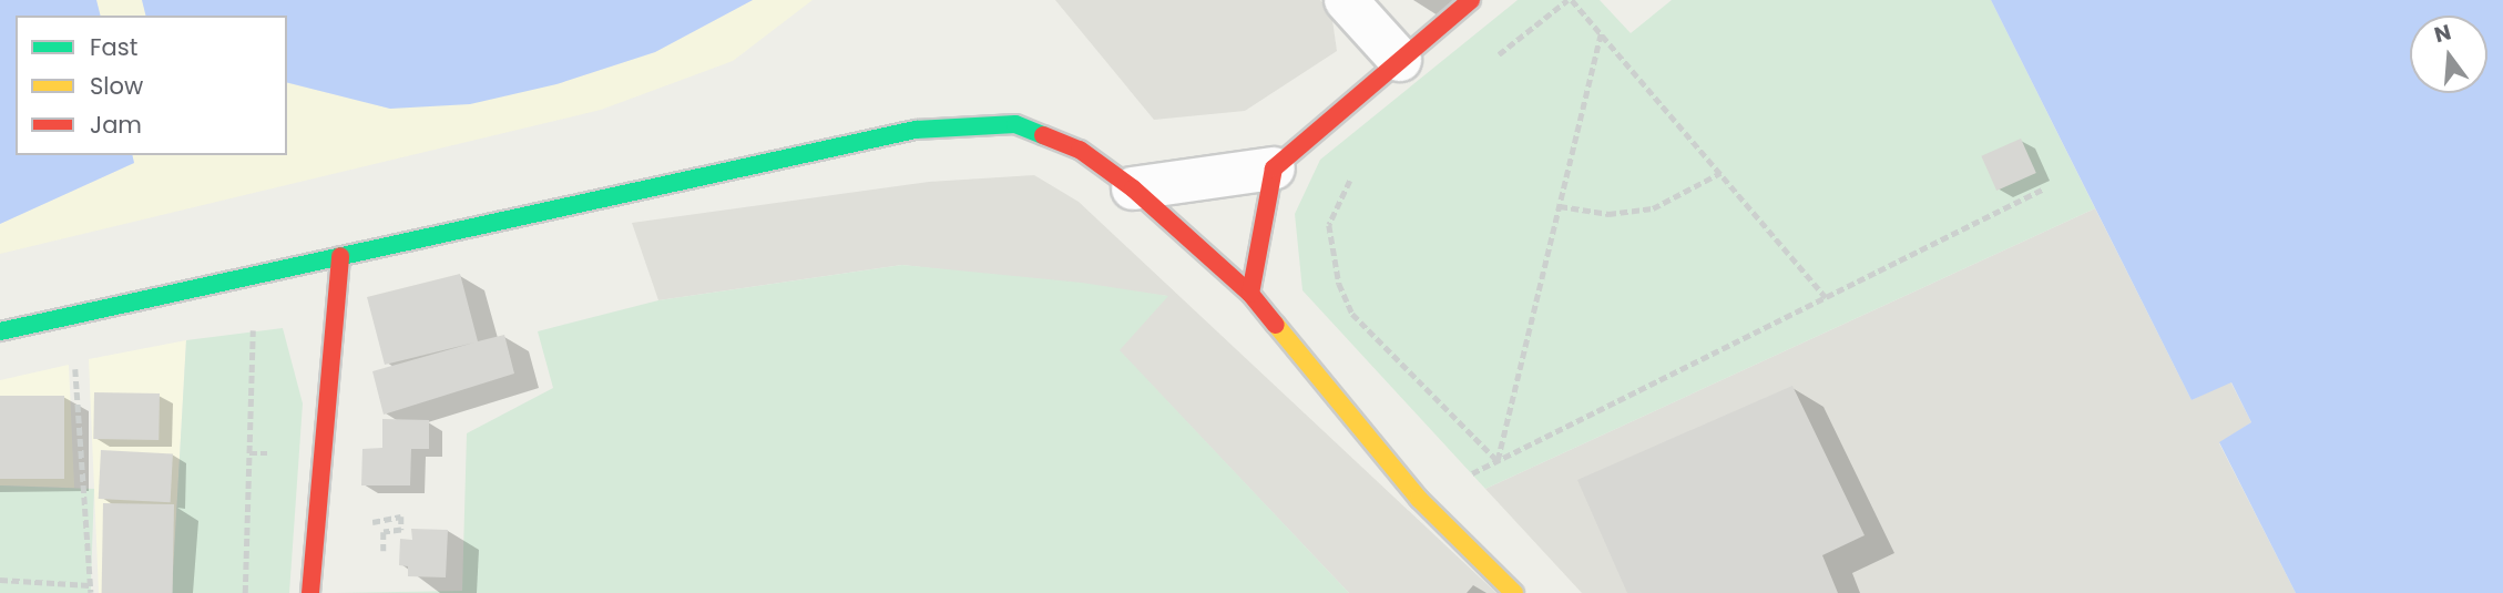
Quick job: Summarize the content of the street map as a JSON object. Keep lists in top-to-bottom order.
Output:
{
  "legend": ["Fast", "Slow", "Jam"],
  "north": "top"
}
